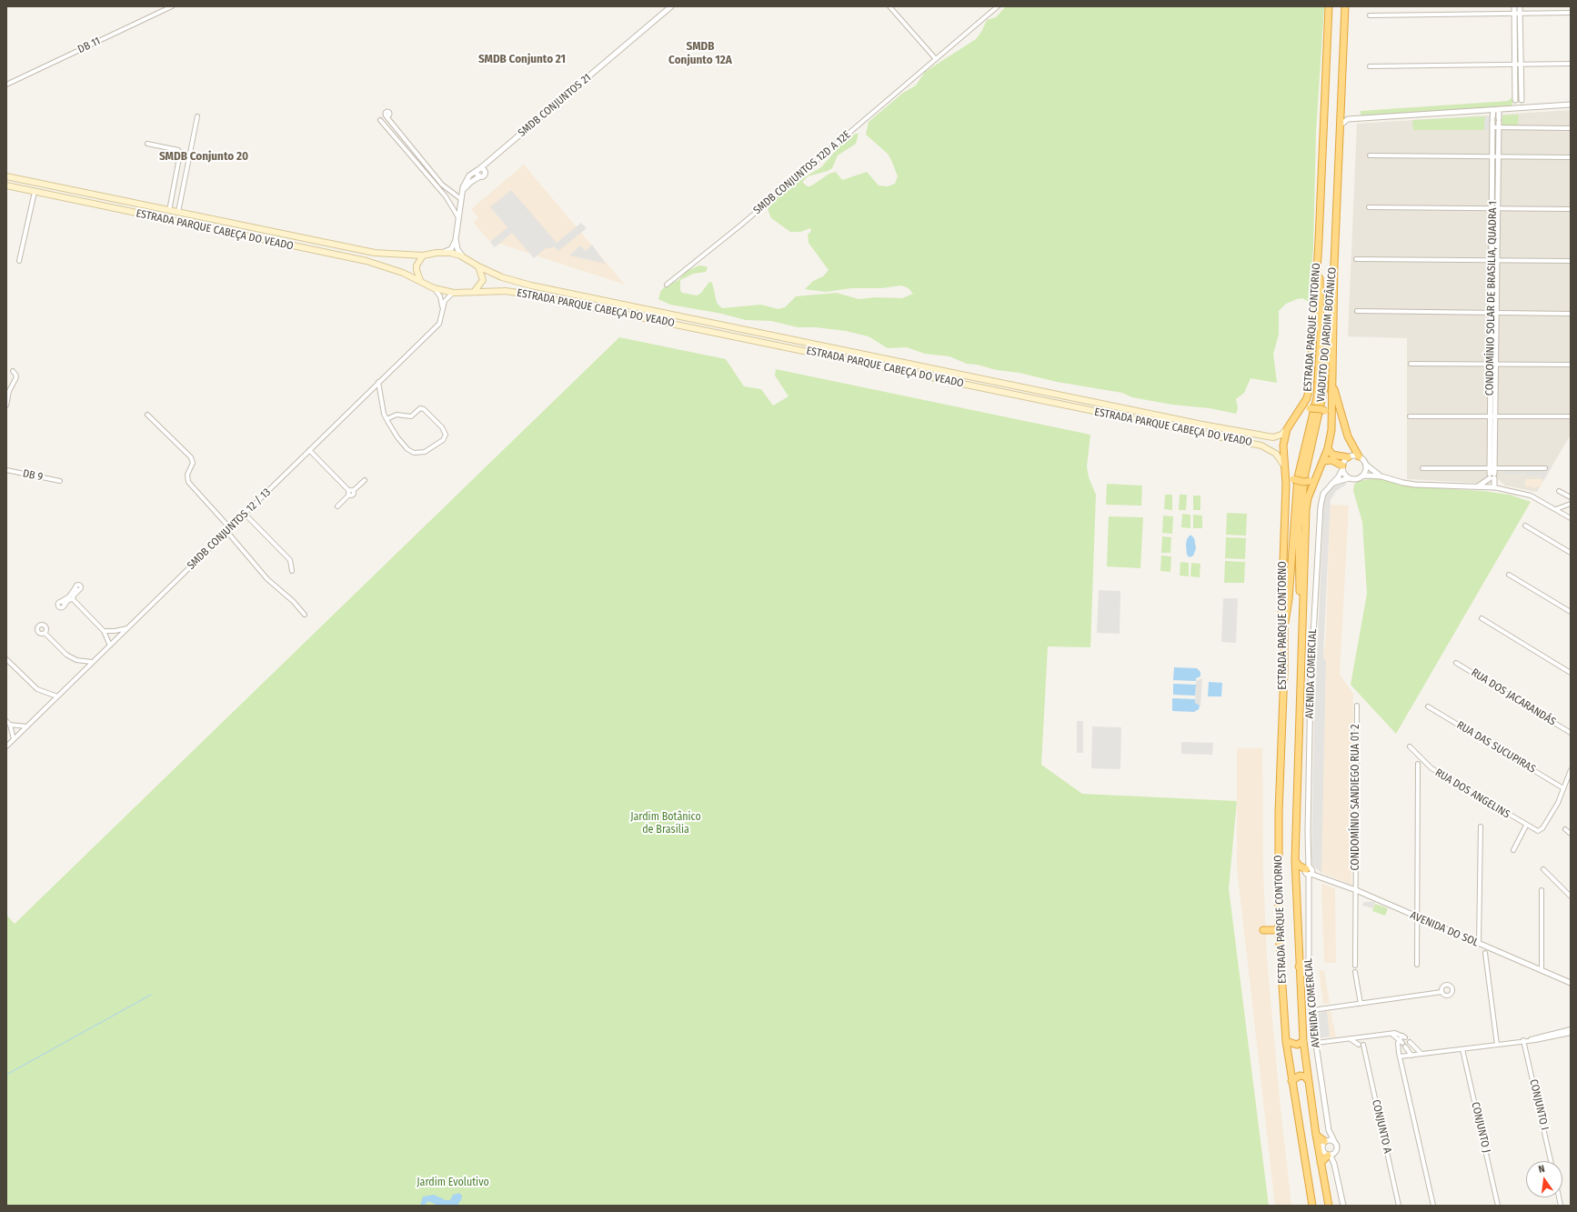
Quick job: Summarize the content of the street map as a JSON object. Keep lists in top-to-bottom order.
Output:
{
  "streets": {
    "highway": ["ESTRADA PARQUE CONTORNO", "VIADUTO DO JARDIM BOTÂNICO"],
    "main road": ["ESTRADA PARQUE CABEÇA DO VEADO"],
    "street": [
      "DB 11",
      "SMDB CONJUNTOS 21",
      "SMDB CONJUNTOS 12D A 12E",
      "CONDOMÍNIO SOLAR DE BRASILIA, QUADRA 1",
      "DB 9",
      "SMDB CONJUNTOS 12 / 13",
      "AVENIDA COMERCIAL",
      "RUA DOS JACARANDÁS",
      "RUA DAS SUCUPIRAS",
      "RUA DOS ANGELINS",
      "CONDOMÍNIO SANDIEGO RUA 01 2",
      "AVENIDA DO SOL",
      "CONJUNTO I",
      "CONJUNTO A",
      "CONJUNTO J"
    ]
  },
  "crossings": [
    ["ESTRADA PARQUE CABEÇA DO VEADO", "ESTRADA PARQUE CONTORNO"],
    ["ESTRADA PARQUE CABEÇA DO VEADO", "SMDB CONJUNTOS 12 / 13"],
    ["ESTRADA PARQUE CONTORNO", "VIADUTO DO JARDIM BOTÂNICO"],
    ["AVENIDA COMERCIAL", "AVENIDA DO SOL"],
    ["RUA DAS SUCUPIRAS", "RUA DOS ANGELINS"],
    ["CONDOMÍNIO SANDIEGO RUA 01 2", "AVENIDA DO SOL"]
  ],
  "districts": ["SMDB Conjunto 12A", "SMDB Conjunto 21", "SMDB Conjunto 20"],
  "parks": ["Jardim Botânico de Brasília", "Jardim Evolutivo"],
  "north": "top"
}
